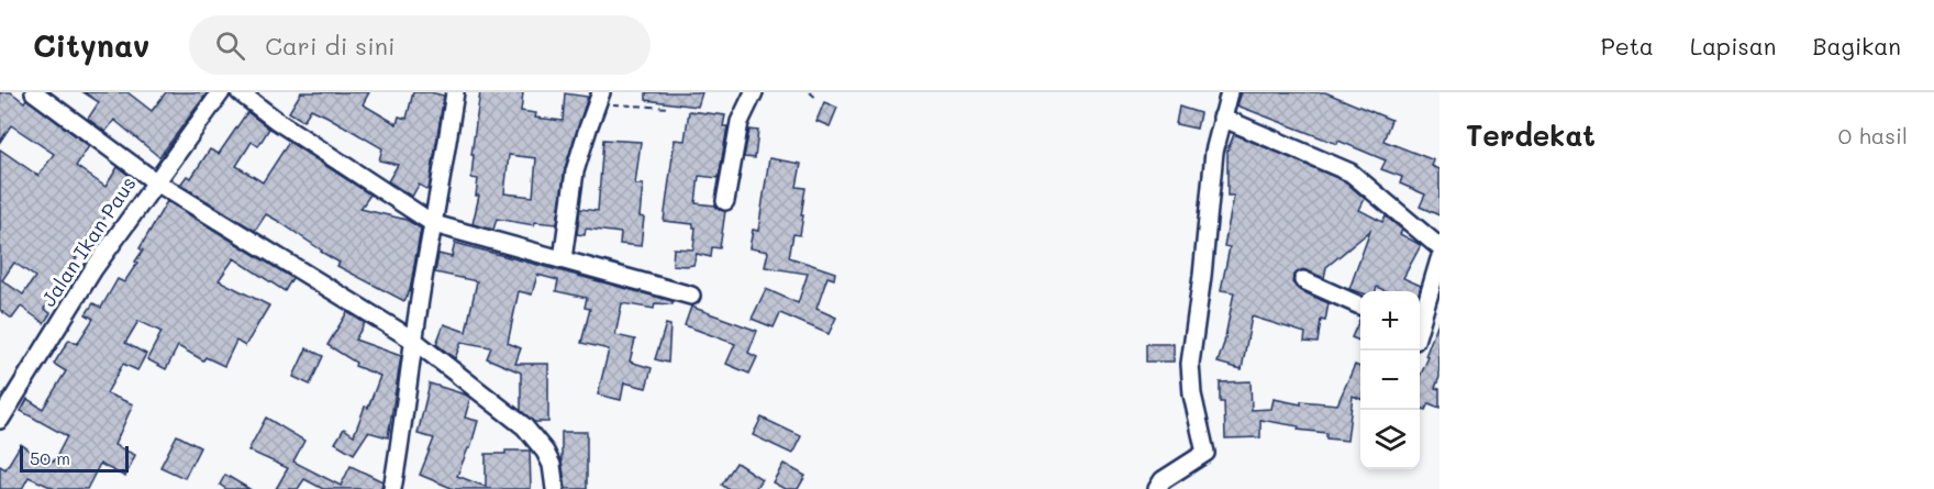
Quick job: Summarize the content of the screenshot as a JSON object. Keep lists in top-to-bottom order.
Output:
{
  "streets": {
    "street": ["Jalan Ikan Paus"]
  },
  "scale_bar": "50 m",
  "page": {
    "header": "Citynav",
    "search": "Cari di sini",
    "nav": ["Peta", "Lapisan", "Bagikan"],
    "heading": ["Terdekat", "0 hasil"],
    "map_buttons": ["+", "−"],
    "scale": "50 m"
  }
}
